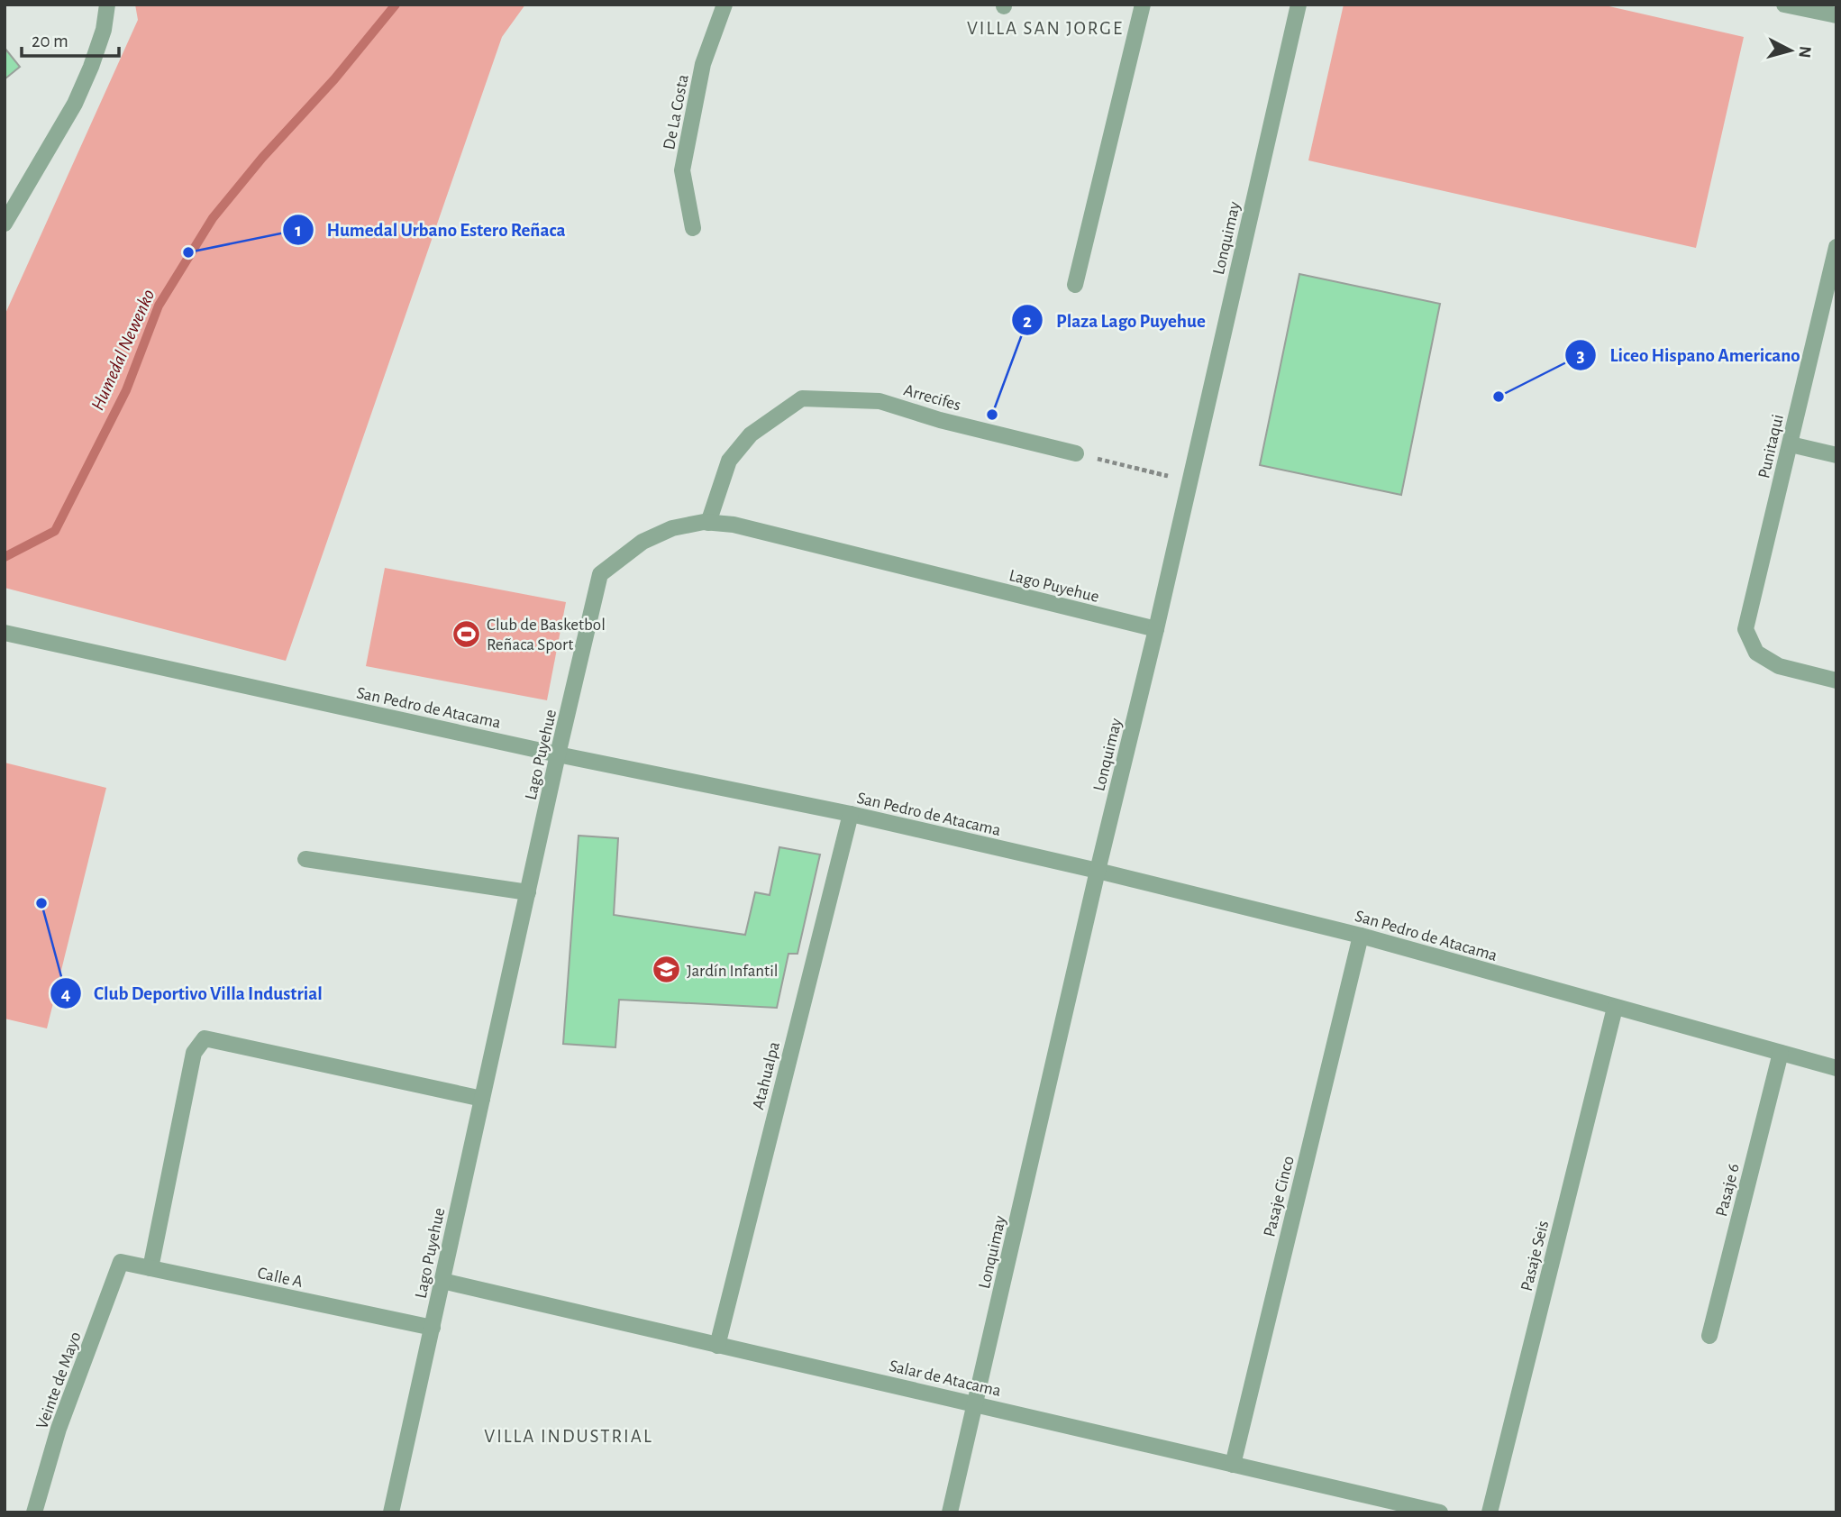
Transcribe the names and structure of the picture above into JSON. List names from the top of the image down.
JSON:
{
  "streets": {
    "street": [
      "De La Costa",
      "Lonquimay",
      "Arrecifes",
      "Punitaqui",
      "Lago Puyehue",
      "San Pedro de Atacama",
      "Atahualpa",
      "Pasaje 6",
      "Pasaje Cinco",
      "Pasaje Seis",
      "Calle A",
      "Salar de Atacama",
      "Veinte de Mayo"
    ]
  },
  "crossings": [
    ["Lonquimay", "Lago Puyehue"],
    ["Lonquimay", "San Pedro de Atacama"],
    ["Lonquimay", "Salar de Atacama"],
    ["Arrecifes", "Lago Puyehue"],
    ["Lago Puyehue", "San Pedro de Atacama"],
    ["Lago Puyehue", "Calle A"],
    ["Lago Puyehue", "Salar de Atacama"],
    ["San Pedro de Atacama", "Atahualpa"],
    ["San Pedro de Atacama", "Pasaje 6"],
    ["San Pedro de Atacama", "Pasaje Cinco"],
    ["San Pedro de Atacama", "Pasaje Seis"],
    ["Atahualpa", "Salar de Atacama"],
    ["Pasaje Cinco", "Salar de Atacama"],
    ["Calle A", "Veinte de Mayo"]
  ],
  "districts": ["VILLA SAN JORGE", "VILLA INDUSTRIAL"],
  "water": ["Humedal Newenko"],
  "places": {
    "other": [
      "Humedal Urbano Estero Reñaca",
      "Liceo Hispano Americano",
      "Plaza Lago Puyehue",
      "Club Deportivo Villa Industrial"
    ],
    "sports": ["Club de Basketbol Reñaca Sport"],
    "school or university": ["Jardín Infantil"]
  },
  "scale_bar": "20 m",
  "north": "right"
}
